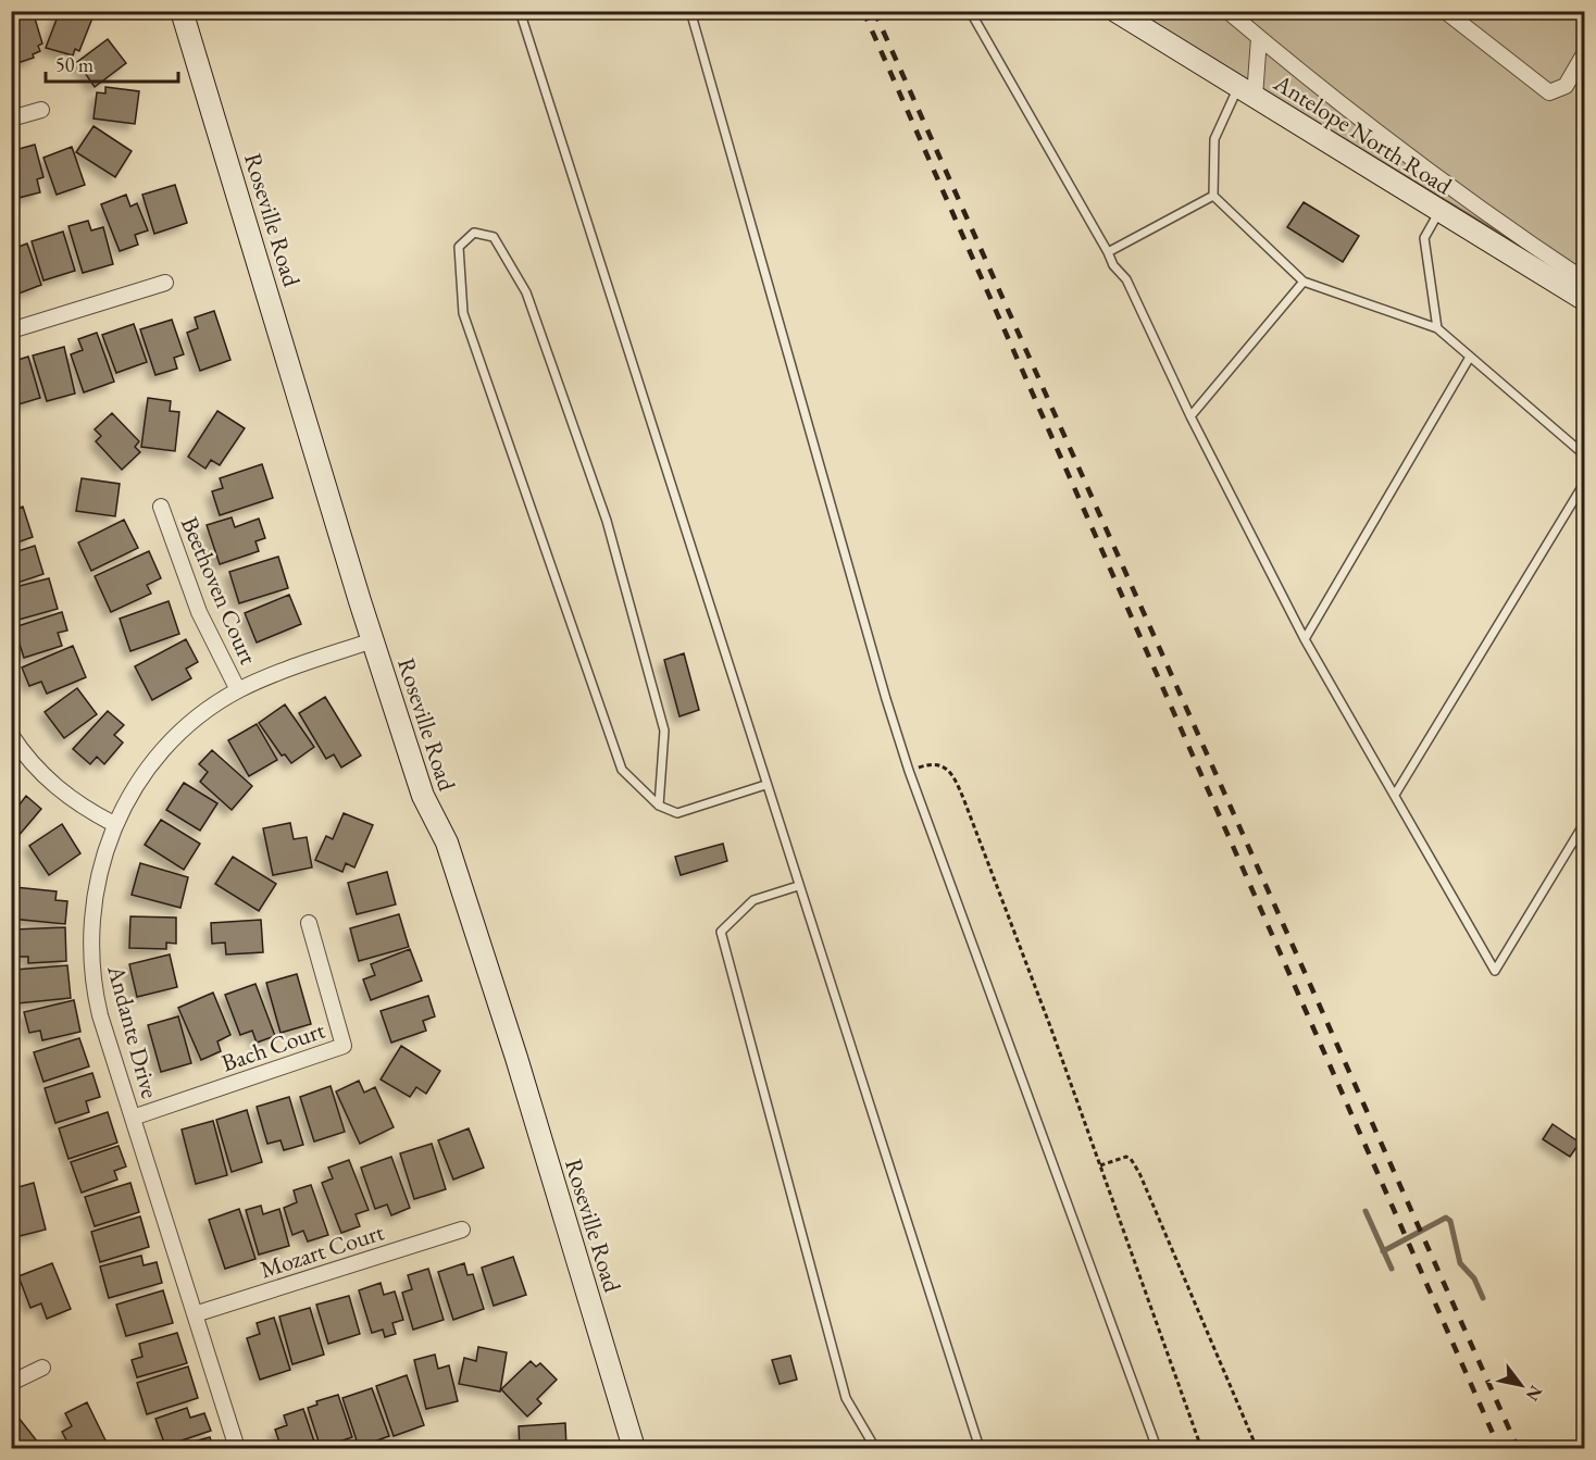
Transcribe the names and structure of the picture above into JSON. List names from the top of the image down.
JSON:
{
  "streets": {
    "main road": ["Antelope North Road", "Roseville Road"],
    "street": [
      "Beethoven Court",
      "Andante Drive",
      "Bach Court",
      "Mozart Court"
    ]
  },
  "crossings": [
    ["Roseville Road", "Andante Drive"],
    ["Beethoven Court", "Andante Drive"],
    ["Andante Drive", "Bach Court"],
    ["Andante Drive", "Mozart Court"]
  ],
  "scale_bar": "50 m",
  "north": "bottom right"
}
